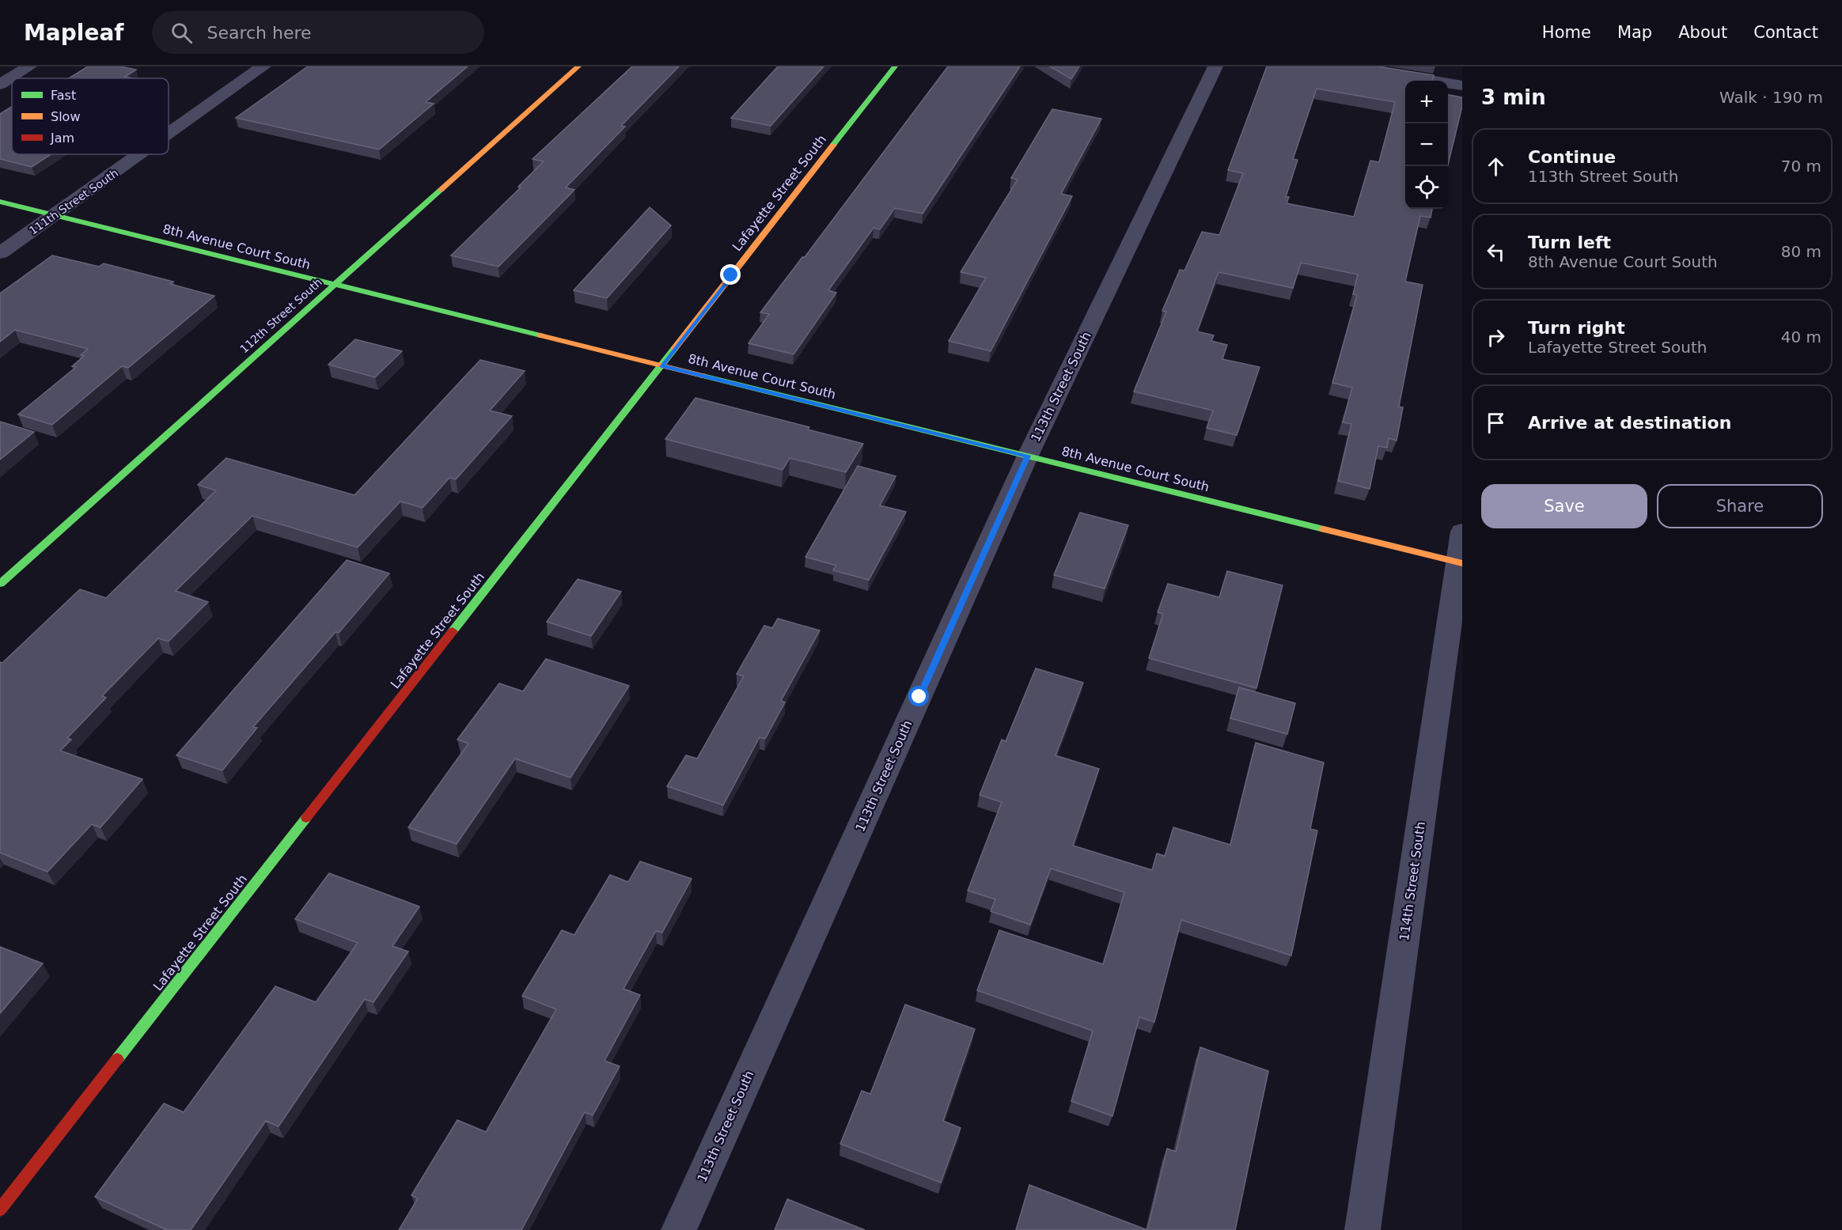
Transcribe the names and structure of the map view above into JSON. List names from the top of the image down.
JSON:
{
  "streets": {
    "street": [
      "Lafayette Street South",
      "111th Street South",
      "8th Avenue Court South",
      "112th Street South",
      "113th Street South",
      "114th Street South"
    ]
  },
  "crossings": [
    ["Lafayette Street South", "8th Avenue Court South"],
    ["111th Street South", "8th Avenue Court South"],
    ["8th Avenue Court South", "112th Street South"],
    ["8th Avenue Court South", "113th Street South"],
    ["8th Avenue Court South", "114th Street South"]
  ],
  "legend": ["Fast", "Slow", "Jam"],
  "page": {
    "header": "Mapleaf",
    "search": "Search here",
    "nav": [
      "Home",
      "Map",
      "About",
      "Contact"
    ],
    "heading": ["3 min", "Walk · 190 m"],
    "map_buttons": ["+", "−"],
    "list": [
      ["Continue", "113th Street South", "70 m"],
      ["Turn left", "8th Avenue Court South", "80 m"],
      ["Turn right", "Lafayette Street South", "40 m"],
      "Arrive at destination"
    ],
    "buttons": ["Save", "Share"]
  }
}
